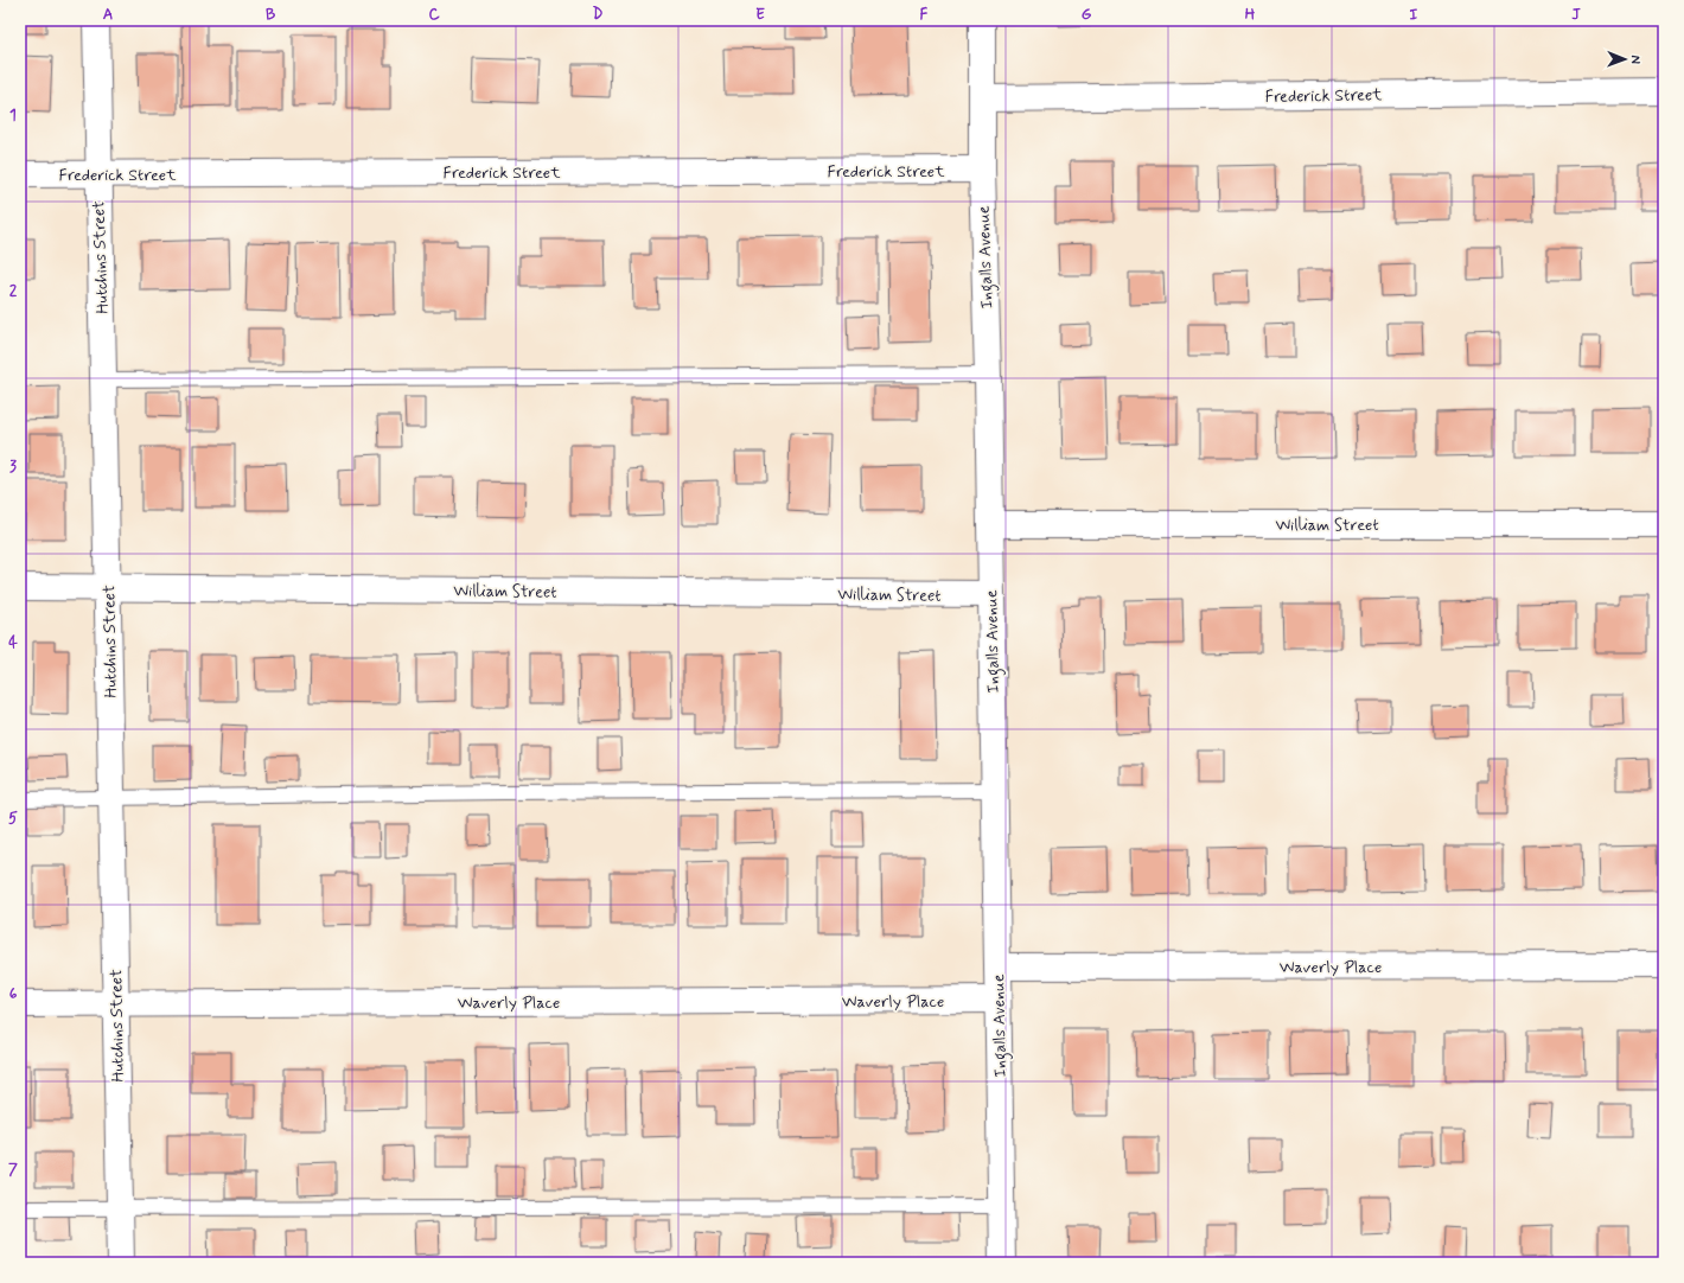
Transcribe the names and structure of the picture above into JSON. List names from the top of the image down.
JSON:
{
  "streets": {
    "street": [
      "Frederick Street",
      "Hutchins Street",
      "Ingalls Avenue",
      "William Street",
      "Waverly Place"
    ]
  },
  "crossings": [
    ["Frederick Street", "Hutchins Street"],
    ["Frederick Street", "Ingalls Avenue"],
    ["Hutchins Street", "William Street"],
    ["Hutchins Street", "Waverly Place"],
    ["Ingalls Avenue", "William Street"],
    ["Ingalls Avenue", "Waverly Place"]
  ],
  "north": "right",
  "grid": {
    "columns": [
      "A",
      "B",
      "C",
      "D",
      "E",
      "F",
      "G",
      "H",
      "I",
      "J"
    ],
    "rows": [
      "1",
      "2",
      "3",
      "4",
      "5",
      "6",
      "7"
    ]
  }
}
